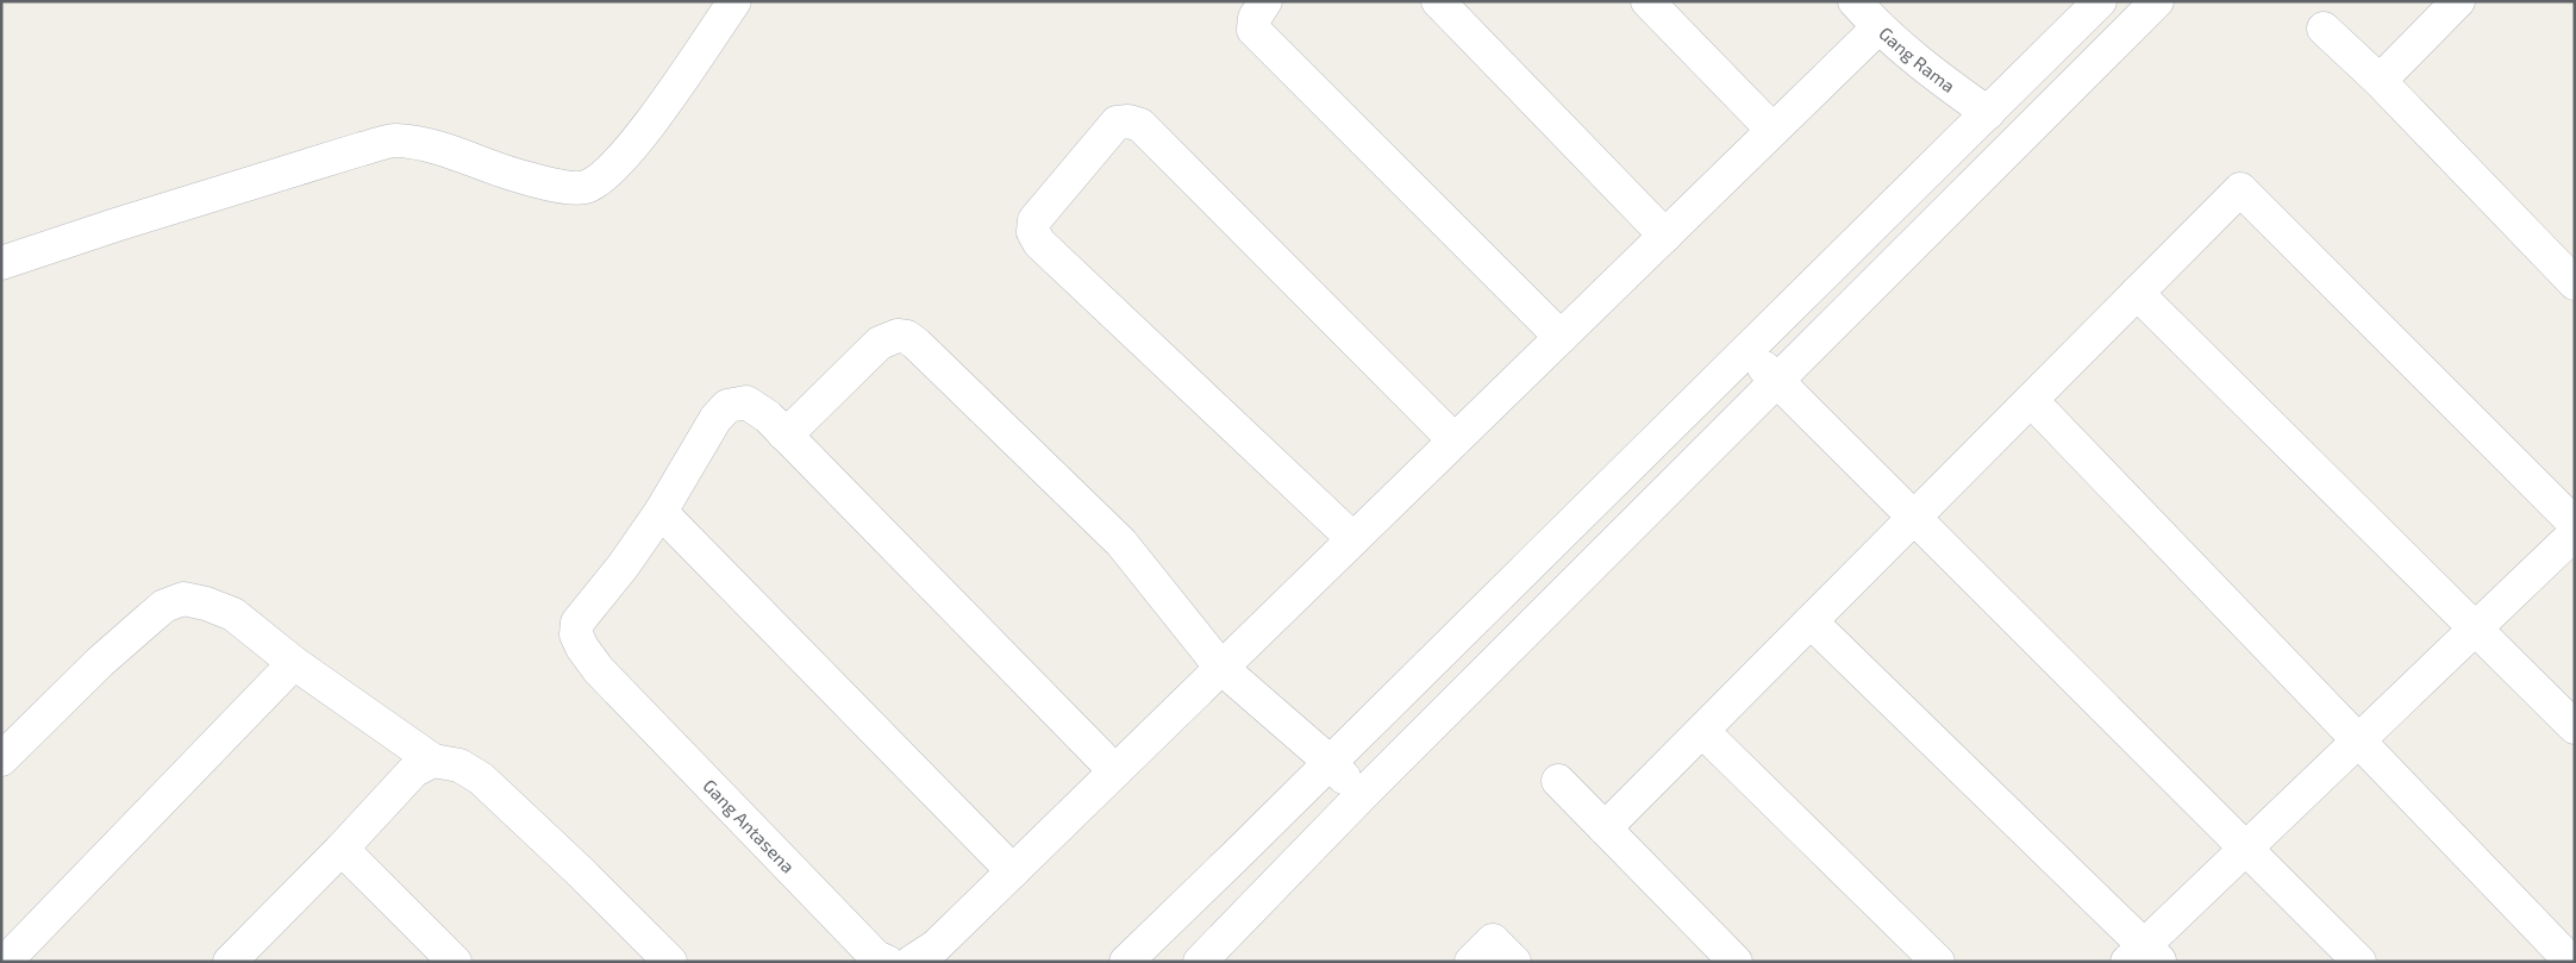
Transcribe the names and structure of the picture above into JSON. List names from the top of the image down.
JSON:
{
  "streets": {
    "street": ["Gang Rama", "Gang Antasena"]
  }
}
